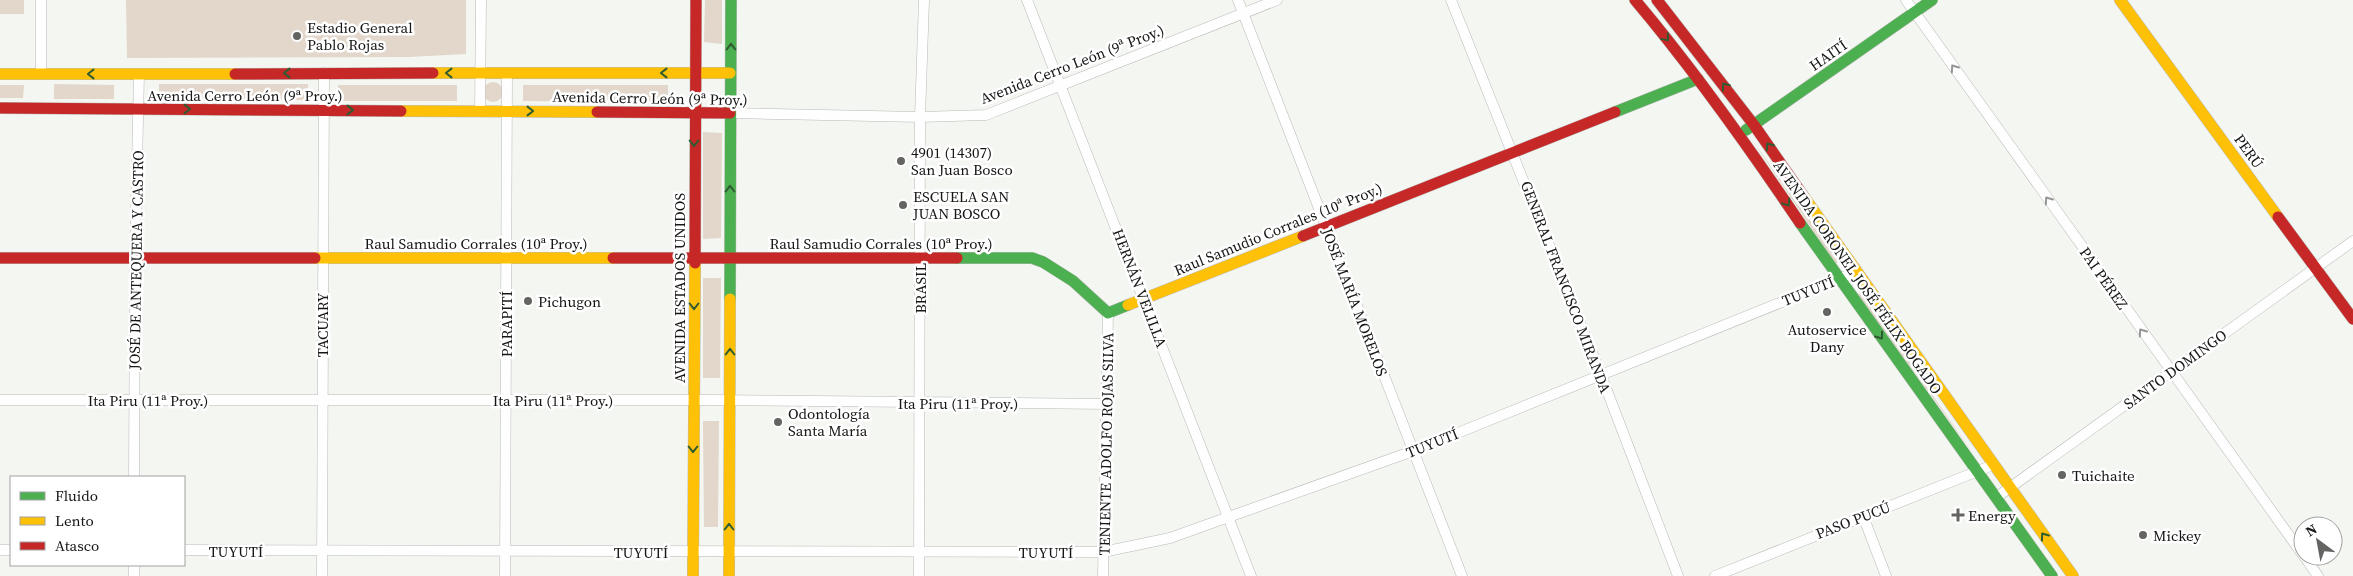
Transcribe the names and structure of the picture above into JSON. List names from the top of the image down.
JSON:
{
  "streets": {
    "street": [
      "HAITÍ",
      "Avenida Cerro León (9ª Proy.)",
      "PERÚ",
      "Raul Samudio Corrales (10ª Proy.)",
      "JOSÉ DE ANTEQUERA Y CASTRO",
      "AVENIDA CORONEL JOSÉ FÉLIX BOGADO",
      "PAI PÉREZ",
      "GENERAL FRANCISCO MIRANDA",
      "AVENIDA ESTADOS UNIDOS",
      "BRASIL",
      "HERNÁN VELILLA",
      "TUYUTÍ",
      "JOSÉ MARÍA MORELOS",
      "PARAPITÍ",
      "TACUARY",
      "SANTO DOMINGO",
      "Ita Piru (11ª Proy.)",
      "TENIENTE ADOLFO ROJAS SILVA",
      "PASO PUCÚ"
    ]
  },
  "crossings": [
    ["HAITÍ", "AVENIDA CORONEL JOSÉ FÉLIX BOGADO"],
    ["HAITÍ", "PAI PÉREZ"],
    ["Avenida Cerro León (9ª Proy.)", "JOSÉ DE ANTEQUERA Y CASTRO"],
    ["Avenida Cerro León (9ª Proy.)", "AVENIDA ESTADOS UNIDOS"],
    ["Avenida Cerro León (9ª Proy.)", "BRASIL"],
    ["Avenida Cerro León (9ª Proy.)", "HERNÁN VELILLA"],
    ["Avenida Cerro León (9ª Proy.)", "JOSÉ MARÍA MORELOS"],
    ["Avenida Cerro León (9ª Proy.)", "PARAPITÍ"],
    ["Avenida Cerro León (9ª Proy.)", "TACUARY"],
    ["PERÚ", "SANTO DOMINGO"],
    ["Raul Samudio Corrales (10ª Proy.)", "JOSÉ DE ANTEQUERA Y CASTRO"],
    ["Raul Samudio Corrales (10ª Proy.)", "AVENIDA CORONEL JOSÉ FÉLIX BOGADO"],
    ["Raul Samudio Corrales (10ª Proy.)", "GENERAL FRANCISCO MIRANDA"],
    ["Raul Samudio Corrales (10ª Proy.)", "AVENIDA ESTADOS UNIDOS"],
    ["Raul Samudio Corrales (10ª Proy.)", "BRASIL"],
    ["Raul Samudio Corrales (10ª Proy.)", "HERNÁN VELILLA"],
    ["Raul Samudio Corrales (10ª Proy.)", "JOSÉ MARÍA MORELOS"],
    ["Raul Samudio Corrales (10ª Proy.)", "PARAPITÍ"],
    ["Raul Samudio Corrales (10ª Proy.)", "TACUARY"],
    ["Raul Samudio Corrales (10ª Proy.)", "TENIENTE ADOLFO ROJAS SILVA"],
    ["JOSÉ DE ANTEQUERA Y CASTRO", "Ita Piru (11ª Proy.)"],
    ["AVENIDA CORONEL JOSÉ FÉLIX BOGADO", "TUYUTÍ"],
    ["AVENIDA CORONEL JOSÉ FÉLIX BOGADO", "SANTO DOMINGO"],
    ["AVENIDA CORONEL JOSÉ FÉLIX BOGADO", "PASO PUCÚ"],
    ["PAI PÉREZ", "SANTO DOMINGO"],
    ["GENERAL FRANCISCO MIRANDA", "TUYUTÍ"],
    ["AVENIDA ESTADOS UNIDOS", "TUYUTÍ"],
    ["AVENIDA ESTADOS UNIDOS", "Ita Piru (11ª Proy.)"],
    ["BRASIL", "TUYUTÍ"],
    ["BRASIL", "Ita Piru (11ª Proy.)"],
    ["HERNÁN VELILLA", "TUYUTÍ"],
    ["TUYUTÍ", "JOSÉ MARÍA MORELOS"],
    ["TUYUTÍ", "PARAPITÍ"],
    ["TUYUTÍ", "TACUARY"],
    ["TUYUTÍ", "TENIENTE ADOLFO ROJAS SILVA"],
    ["PARAPITÍ", "Ita Piru (11ª Proy.)"],
    ["TACUARY", "Ita Piru (11ª Proy.)"],
    ["Ita Piru (11ª Proy.)", "TENIENTE ADOLFO ROJAS SILVA"]
  ],
  "one_way": ["PAI PÉREZ"],
  "places": {
    "other": [
      "Estadio General Pablo Rojas",
      "4901 (14307) San Juan Bosco",
      "ESCUELA SAN JUAN BOSCO",
      "Pichugon",
      "Autoservice Dany",
      "Odontología Santa María",
      "Tuichaite",
      "Mickey"
    ],
    "health": ["Energy"]
  },
  "legend": ["Fluido", "Lento", "Atasco"],
  "north": "top left"
}
